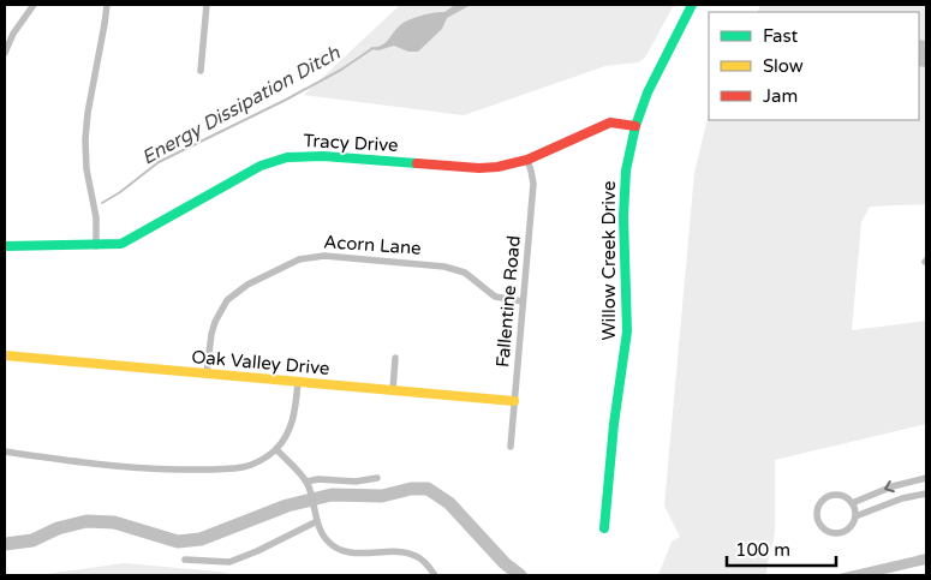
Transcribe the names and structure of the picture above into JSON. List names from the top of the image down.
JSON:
{
  "streets": {
    "street": [
      "Tracy Drive",
      "Acorn Lane",
      "Willow Creek Drive",
      "Fallentine Road",
      "Oak Valley Drive"
    ]
  },
  "crossings": [
    ["Tracy Drive", "Willow Creek Drive"],
    ["Tracy Drive", "Fallentine Road"],
    ["Acorn Lane", "Fallentine Road"],
    ["Acorn Lane", "Oak Valley Drive"],
    ["Fallentine Road", "Oak Valley Drive"]
  ],
  "water": ["Energy Dissipation Ditch"],
  "legend": ["Fast", "Slow", "Jam"],
  "scale_bar": "100 m"
}
